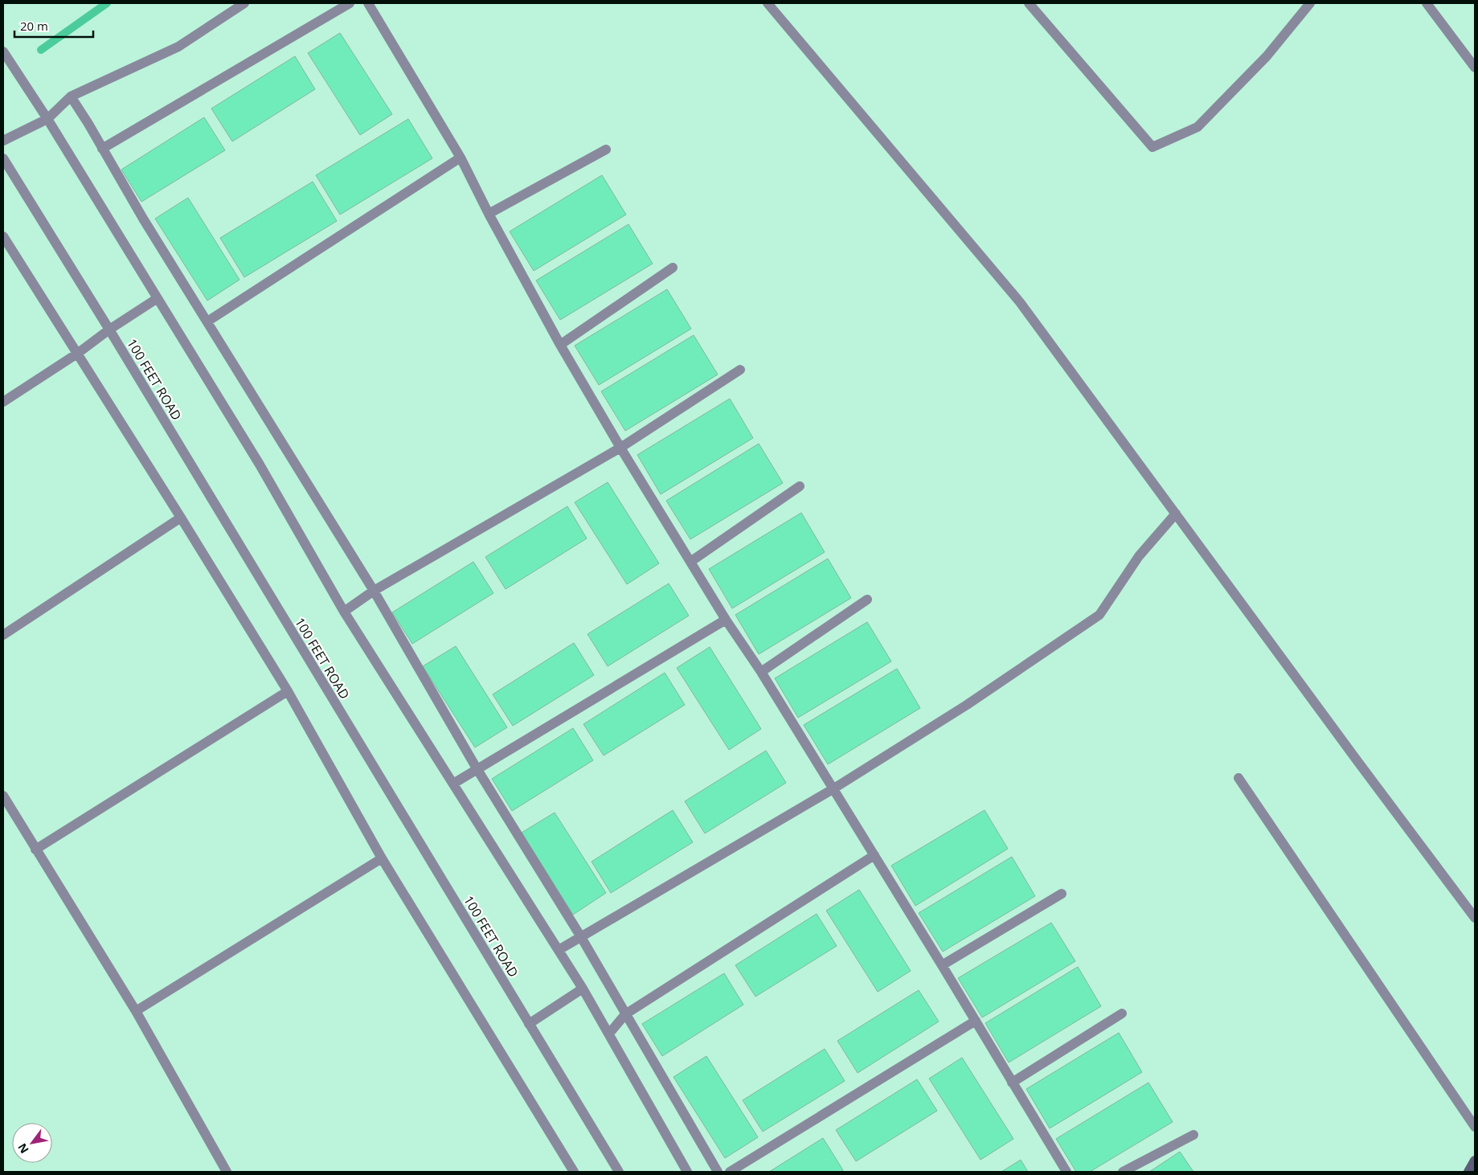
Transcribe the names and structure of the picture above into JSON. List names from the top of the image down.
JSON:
{
  "streets": {
    "street": ["100 FEET ROAD"]
  },
  "scale_bar": "20 m",
  "north": "bottom left"
}
